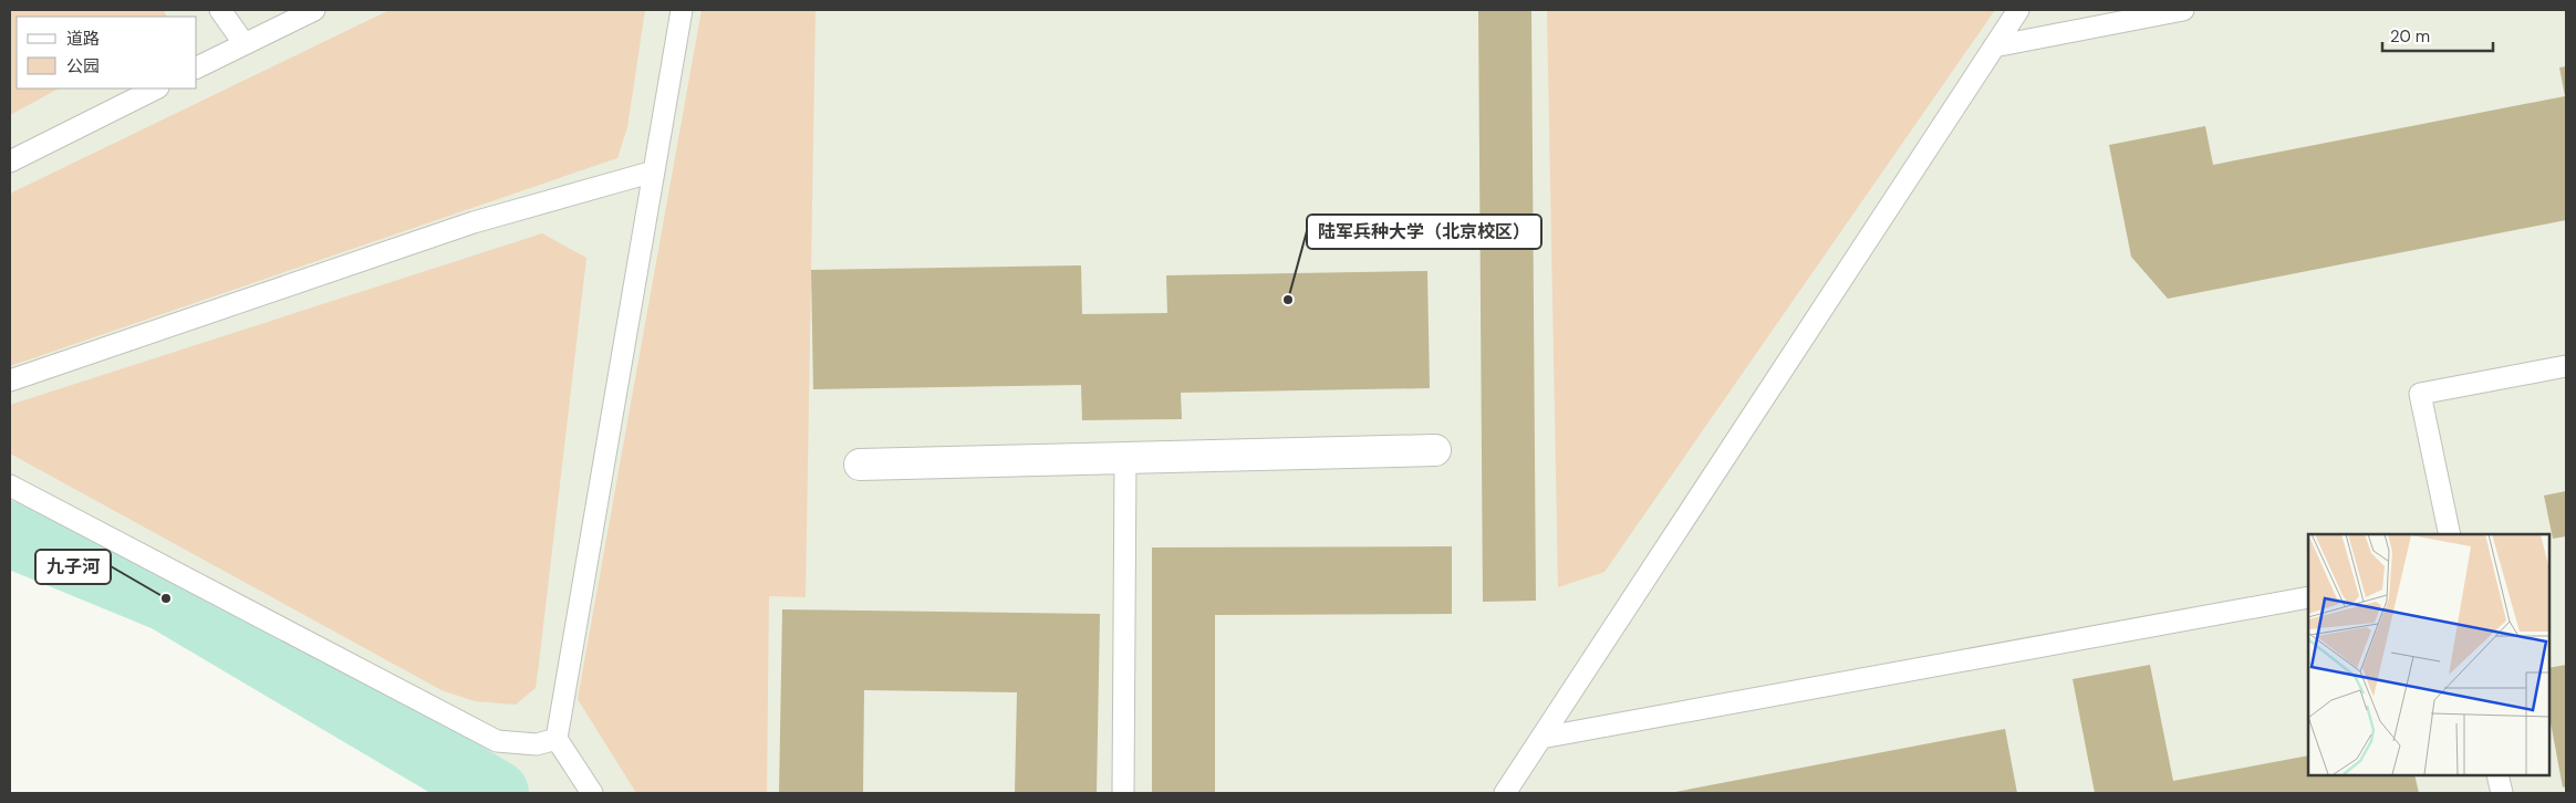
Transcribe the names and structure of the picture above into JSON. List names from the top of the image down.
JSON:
{
  "places": ["陆军兵种大学（北京校区）", "九子河"],
  "legend": ["道路", "公园"],
  "scale_bar": "20 m"
}
